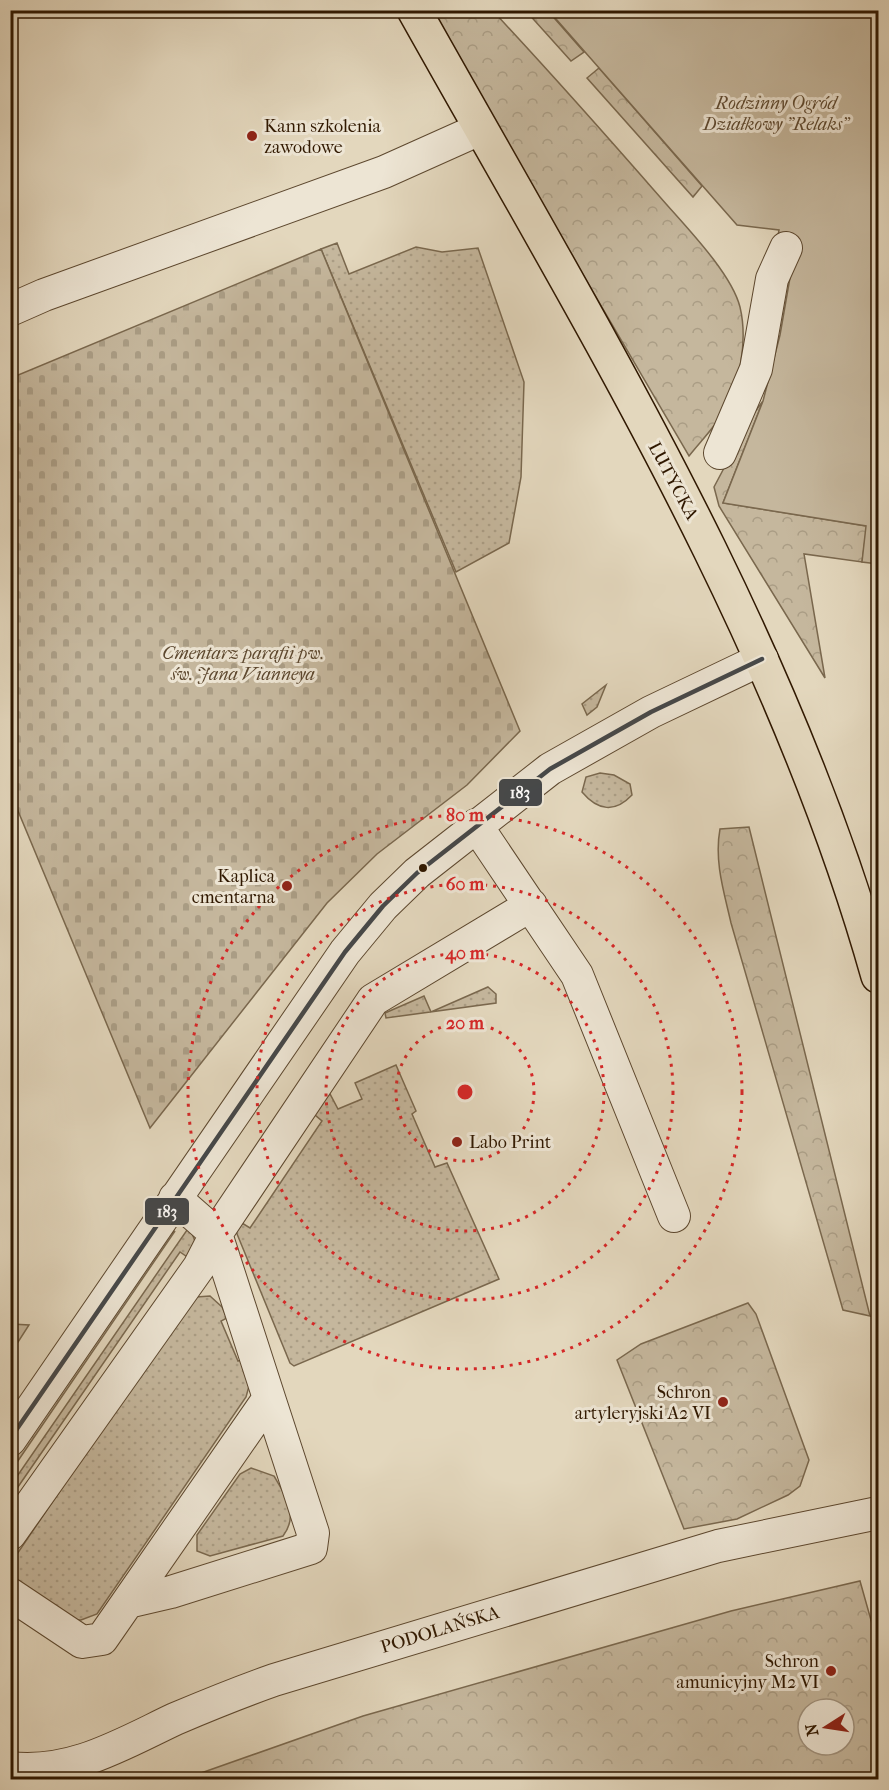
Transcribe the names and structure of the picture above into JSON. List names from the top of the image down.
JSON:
{
  "streets": {
    "main road": ["LUTYCKA"],
    "street": ["PODOLAŃSKA"]
  },
  "parks": ["Rodzinny Ogród Działkowy \"Relaks\"", "Cmentarz parafii pw. św. Jana Vianneya"],
  "places": [
    "Kann szkolenia zawodowe",
    "Kaplica cmentarna",
    "Labo Print",
    "Schron artyleryjski A2 VI",
    "Schron amunicyjny M2 VI"
  ],
  "lines": ["transit line 183"],
  "north": "left",
  "rings": [
    "80 m",
    "60 m",
    "40 m",
    "20 m"
  ]
}
